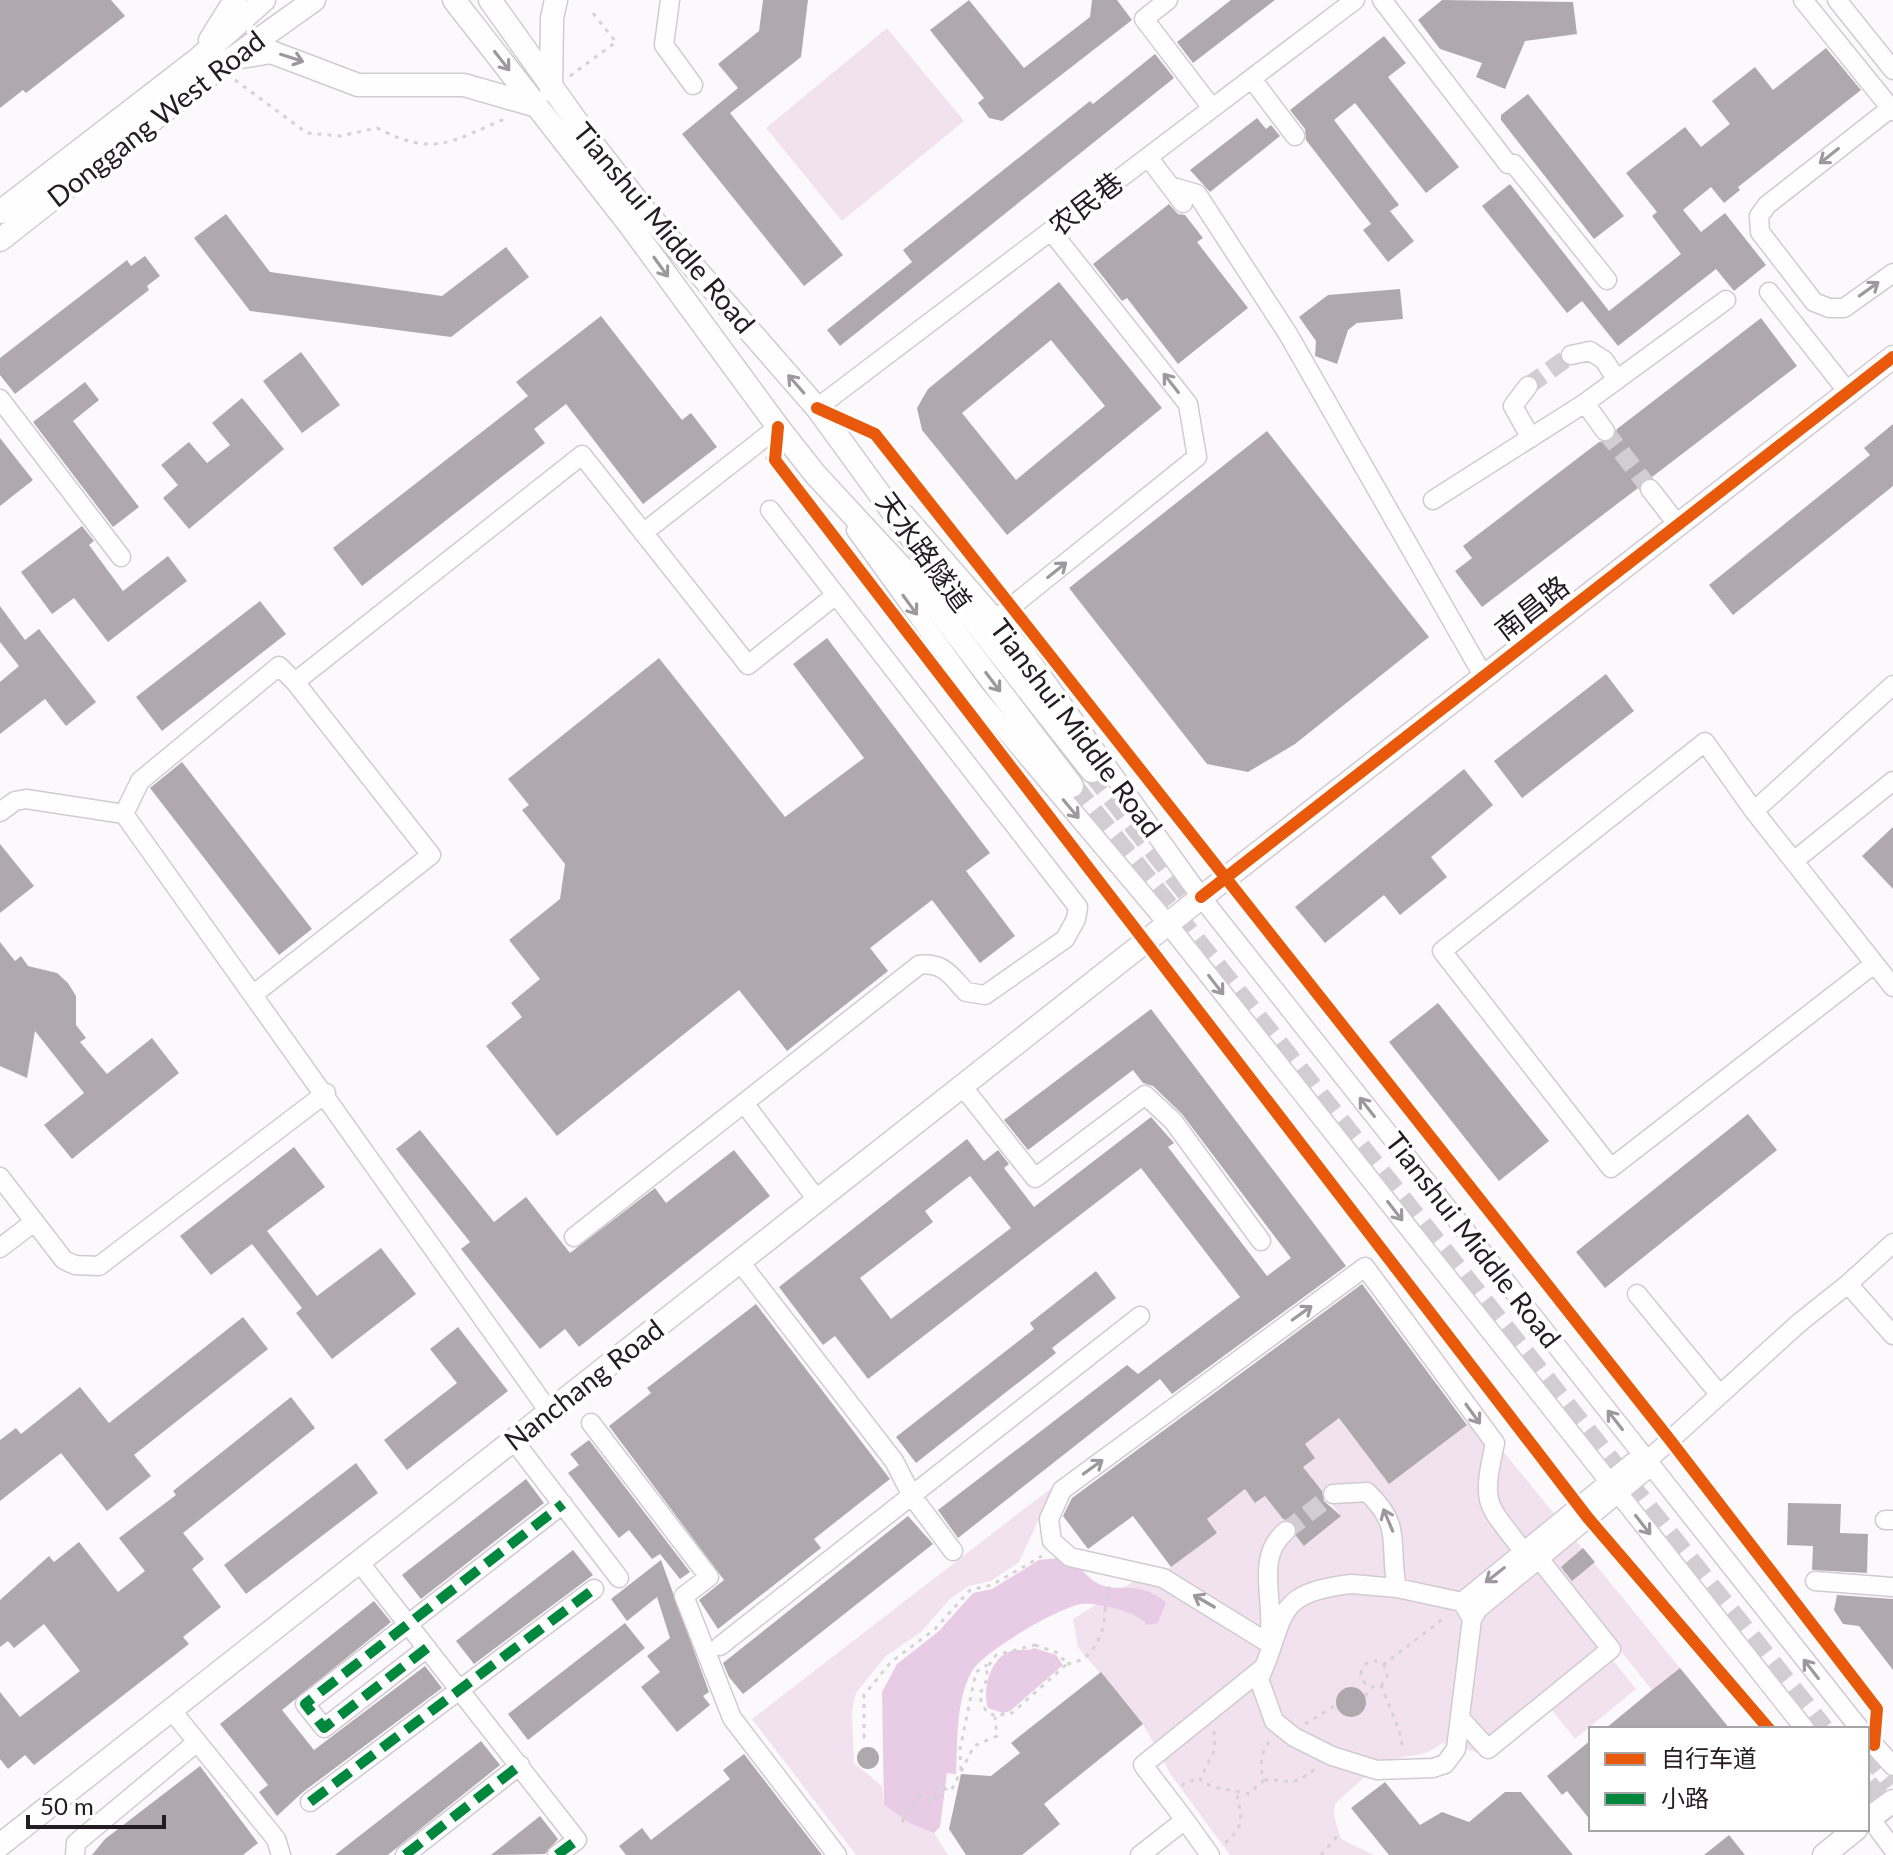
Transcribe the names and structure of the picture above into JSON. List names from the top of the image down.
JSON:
{
  "streets": {
    "main road": [
      "Donggang West Road",
      "Tianshui Middle Road",
      "天水路隧道",
      "南昌路",
      "Nanchang Road"
    ],
    "street": ["农民巷"]
  },
  "crossings": [
    ["农民巷", "Tianshui Middle Road"],
    ["Tianshui Middle Road", "天水路隧道"],
    ["Tianshui Middle Road", "南昌路"],
    ["Tianshui Middle Road", "Nanchang Road"],
    ["南昌路", "Nanchang Road"]
  ],
  "legend": ["自行车道", "小路"],
  "scale_bar": "50 m"
}
